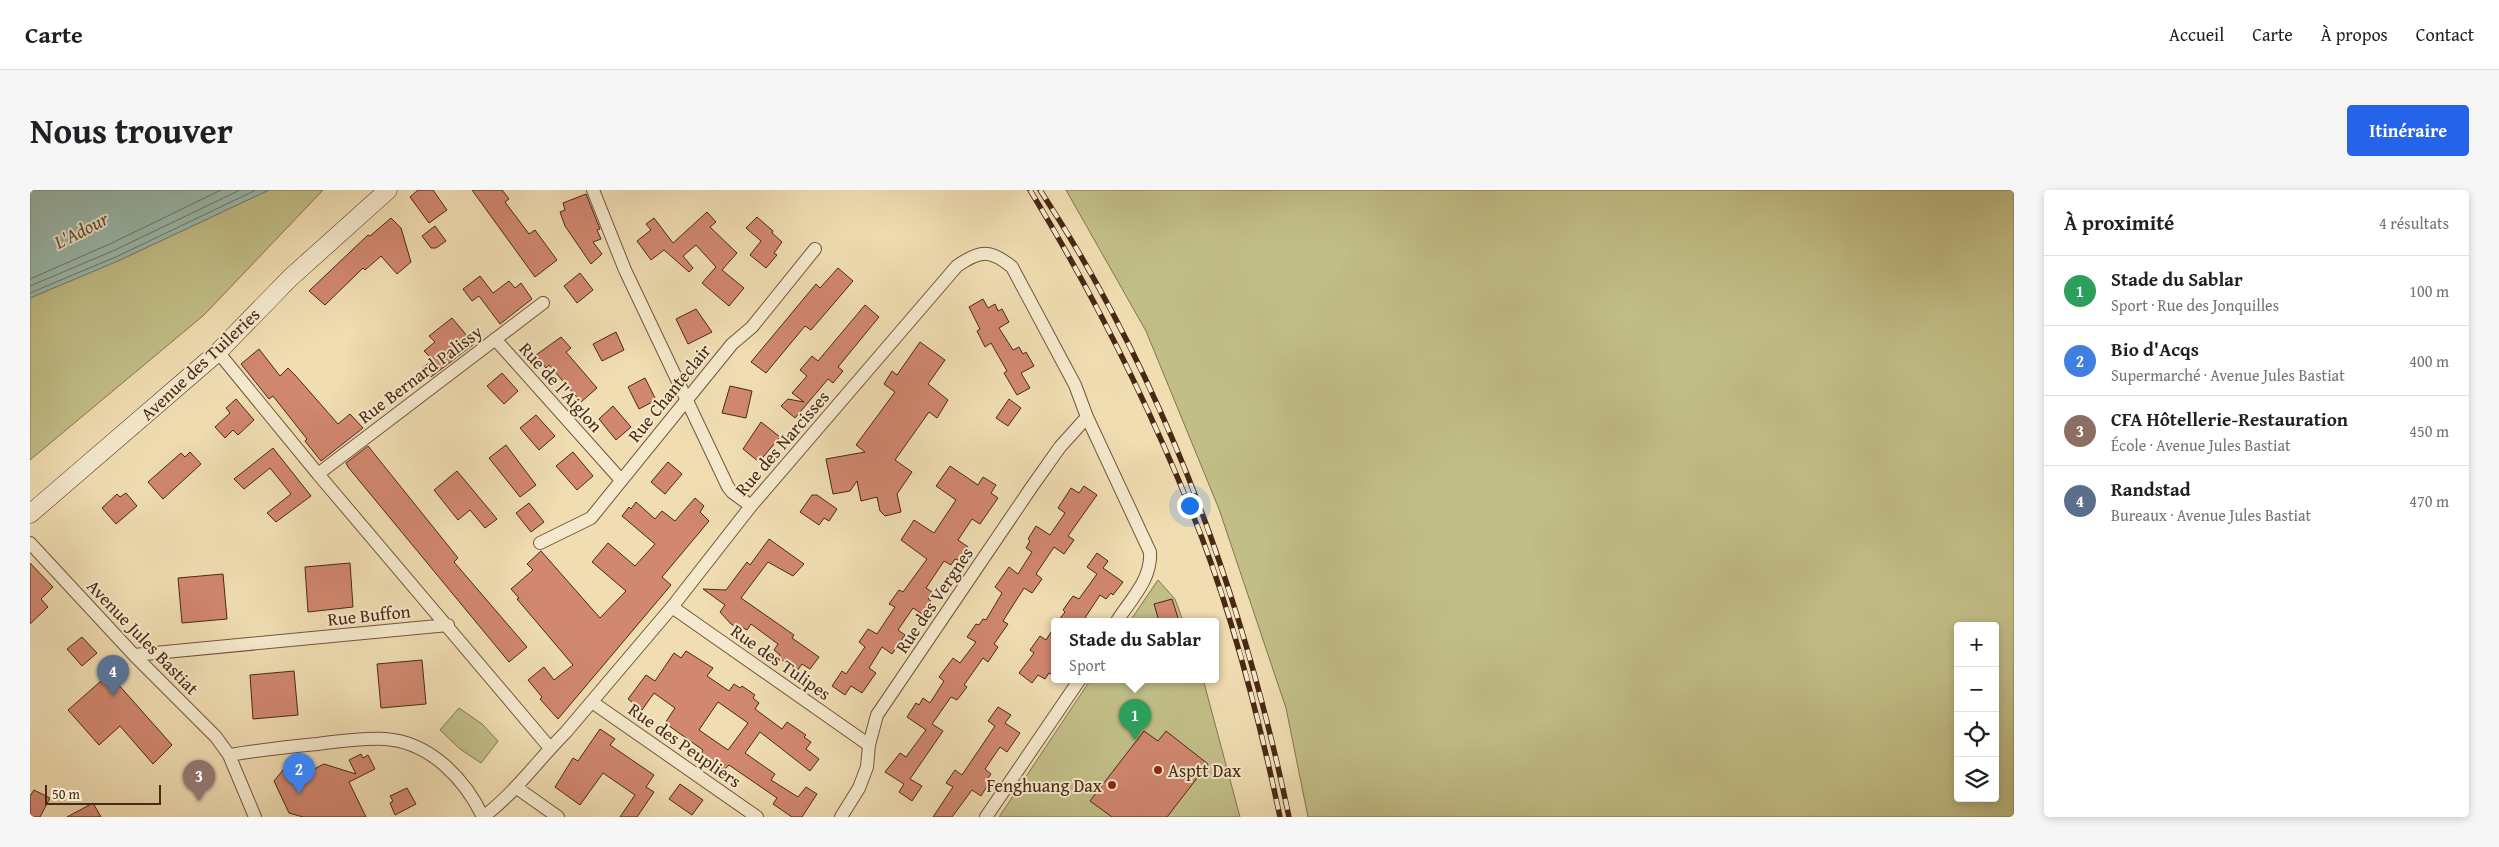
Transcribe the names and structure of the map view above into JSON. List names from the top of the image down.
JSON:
{
  "streets": {
    "main road": ["Avenue des Tuileries"],
    "street": [
      "Rue Bernard Palissy",
      "Rue de l'Aiglon",
      "Rue Chanteclair",
      "Rue des Narcisses",
      "Rue des Vergnes",
      "Rue Buffon",
      "Avenue Jules Bastiat",
      "Rue des Tulipes",
      "Rue des Peupliers"
    ]
  },
  "crossings": [
    ["Rue Bernard Palissy", "Rue de l'Aiglon"],
    ["Rue de l'Aiglon", "Rue Chanteclair"],
    ["Rue des Narcisses", "Rue des Vergnes"],
    ["Rue des Narcisses", "Rue des Tulipes"],
    ["Rue des Narcisses", "Rue des Peupliers"],
    ["Rue des Vergnes", "Rue des Tulipes"],
    ["Rue Buffon", "Avenue Jules Bastiat"]
  ],
  "water": ["L'Adour"],
  "places": ["Asptt Dax", "Fenghuang Dax"],
  "scale_bar": "50 m",
  "page": {
    "header": "Carte",
    "nav": [
      "Accueil",
      "Carte",
      "À propos",
      "Contact"
    ],
    "title": "Nous trouver",
    "buttons": "Itinéraire",
    "heading": ["À proximité", "4 résultats"],
    "list": [
      {
        "mark": "1",
        "name": "Stade du Sablar",
        "note": "Sport · Rue des Jonquilles",
        "value": "100 m"
      },
      {
        "mark": "2",
        "name": "Bio d'Acqs",
        "note": "Supermarché · Avenue Jules Bastiat",
        "value": "400 m"
      },
      {
        "mark": "3",
        "name": "CFA Hôtellerie-Restauration",
        "note": "École · Avenue Jules Bastiat",
        "value": "450 m"
      },
      {
        "mark": "4",
        "name": "Randstad",
        "note": "Bureaux · Avenue Jules Bastiat",
        "value": "470 m"
      }
    ],
    "popup": ["Stade du Sablar", "Sport"],
    "map_buttons": ["+", "−"],
    "pins": [
      "4",
      "1",
      "2",
      "3"
    ],
    "scale": "50 m"
  }
}
